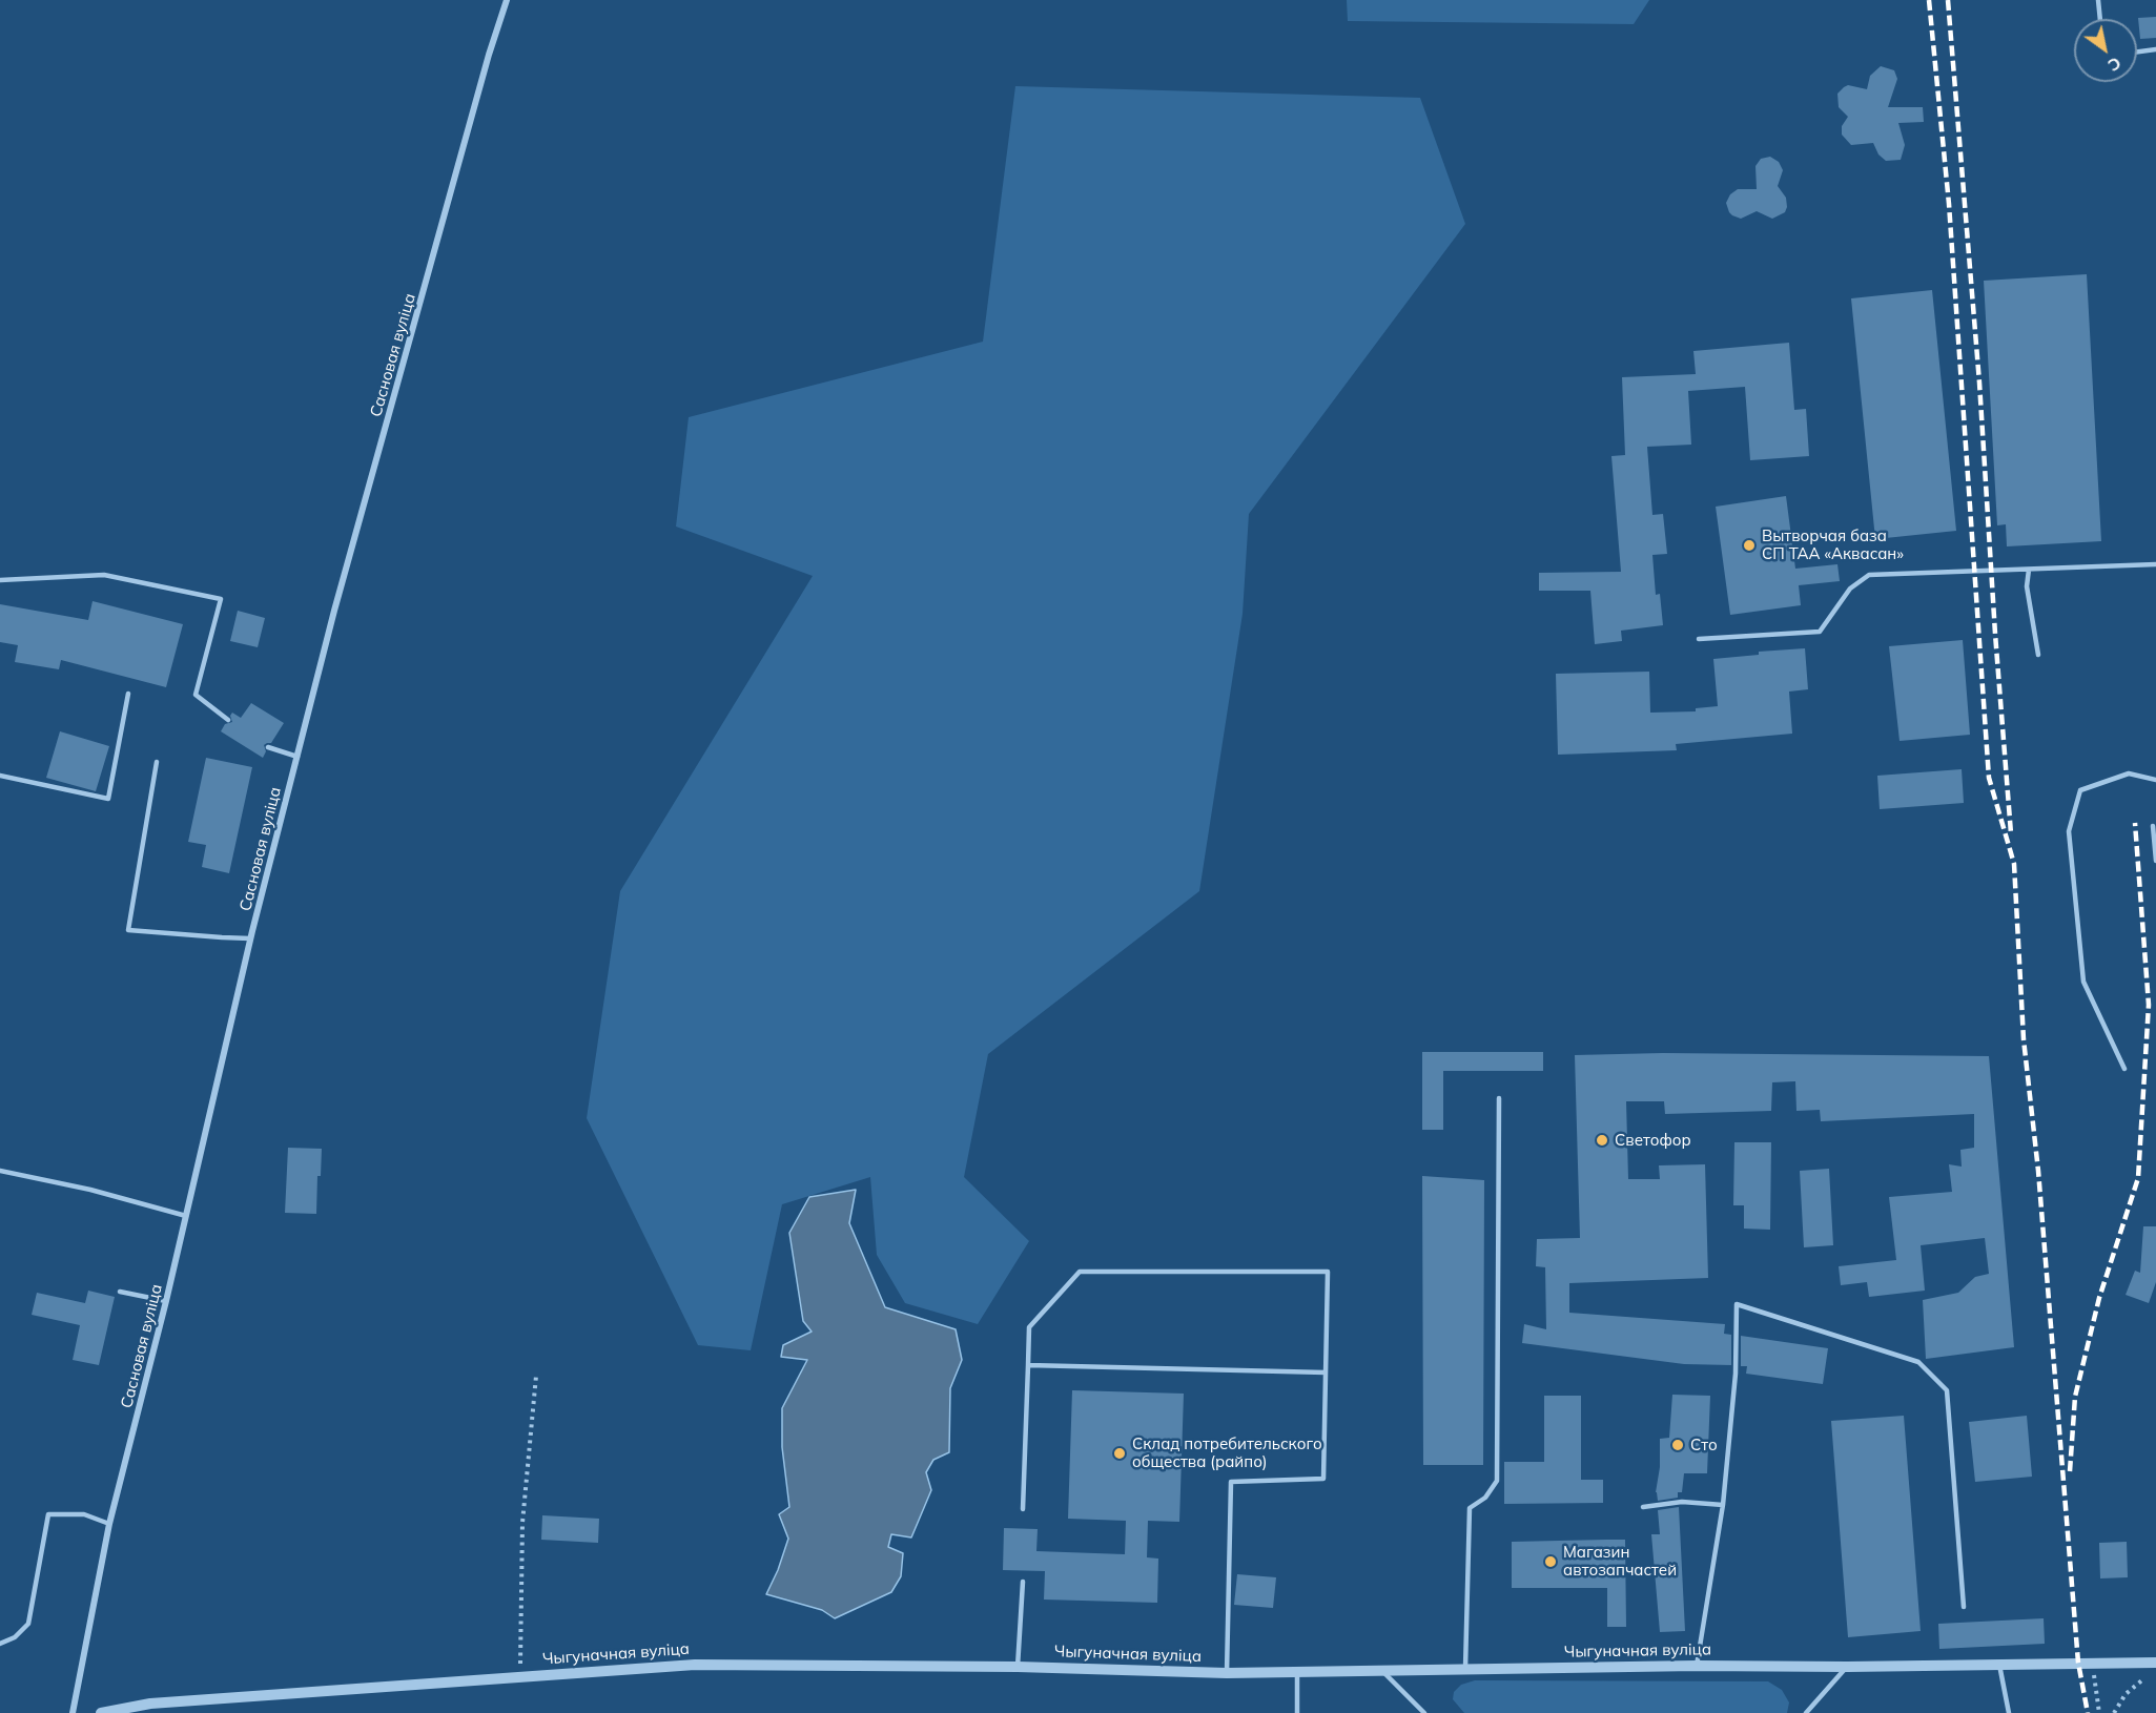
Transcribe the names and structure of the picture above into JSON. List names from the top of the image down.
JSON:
{
  "streets": {
    "street": ["Сасновая вуліца", "Чыгуначная вуліца"]
  },
  "places": [
    "Вытворчая база СП ТАА «Аквасан»",
    "Светофор",
    "Сто",
    "Склад потребительского общества (райпо)",
    "Магазин автозапчастей"
  ],
  "north": "bottom right"
}
